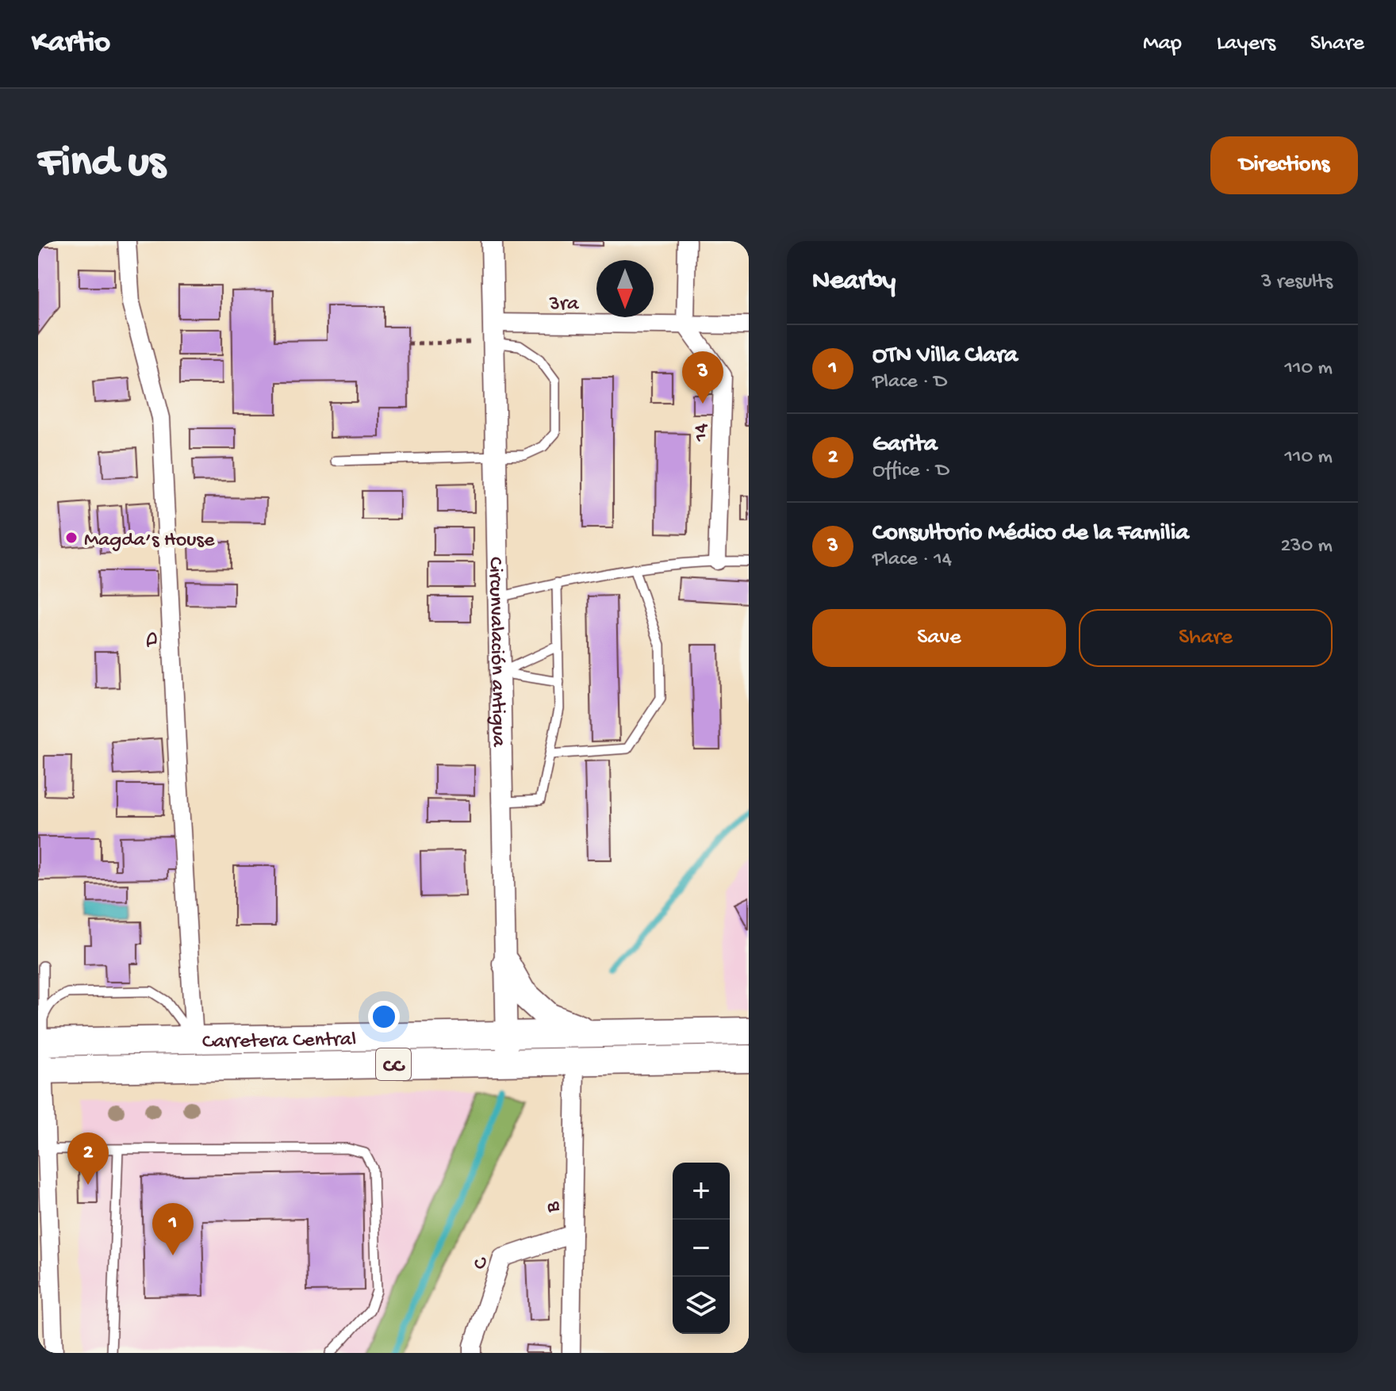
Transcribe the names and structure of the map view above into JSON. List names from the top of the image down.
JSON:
{
  "streets": {
    "main road": ["Carretera Central", "CC"],
    "street": [
      "3ra",
      "14",
      "D",
      "Circunvalación antigua",
      "B",
      "C"
    ]
  },
  "crossings": [
    ["3ra", "14"],
    ["3ra", "Circunvalación antigua"],
    ["D", "Carretera Central"],
    ["Circunvalación antigua", "Carretera Central"],
    ["Carretera Central", "B"],
    ["B", "C"]
  ],
  "places": ["Magda’s House"],
  "north": "bottom",
  "page": {
    "header": "Kartio",
    "nav": ["Map", "Layers", "Share"],
    "buttons": [
      "Directions",
      ["Save", "Share"]
    ],
    "title": "Find us",
    "heading": ["Nearby", "3 results"],
    "list": [
      {
        "mark": "1",
        "name": "OTN Villa Clara",
        "note": "Place · D",
        "value": "110 m"
      },
      {
        "mark": "2",
        "name": "Garita",
        "note": "Office · D",
        "value": "110 m"
      },
      {
        "mark": "3",
        "name": "Consultorio Médico de la Familia",
        "note": "Place · 14",
        "value": "230 m"
      }
    ],
    "pins": ["3", "2", "1"],
    "map_buttons": ["+", "−"]
  }
}
